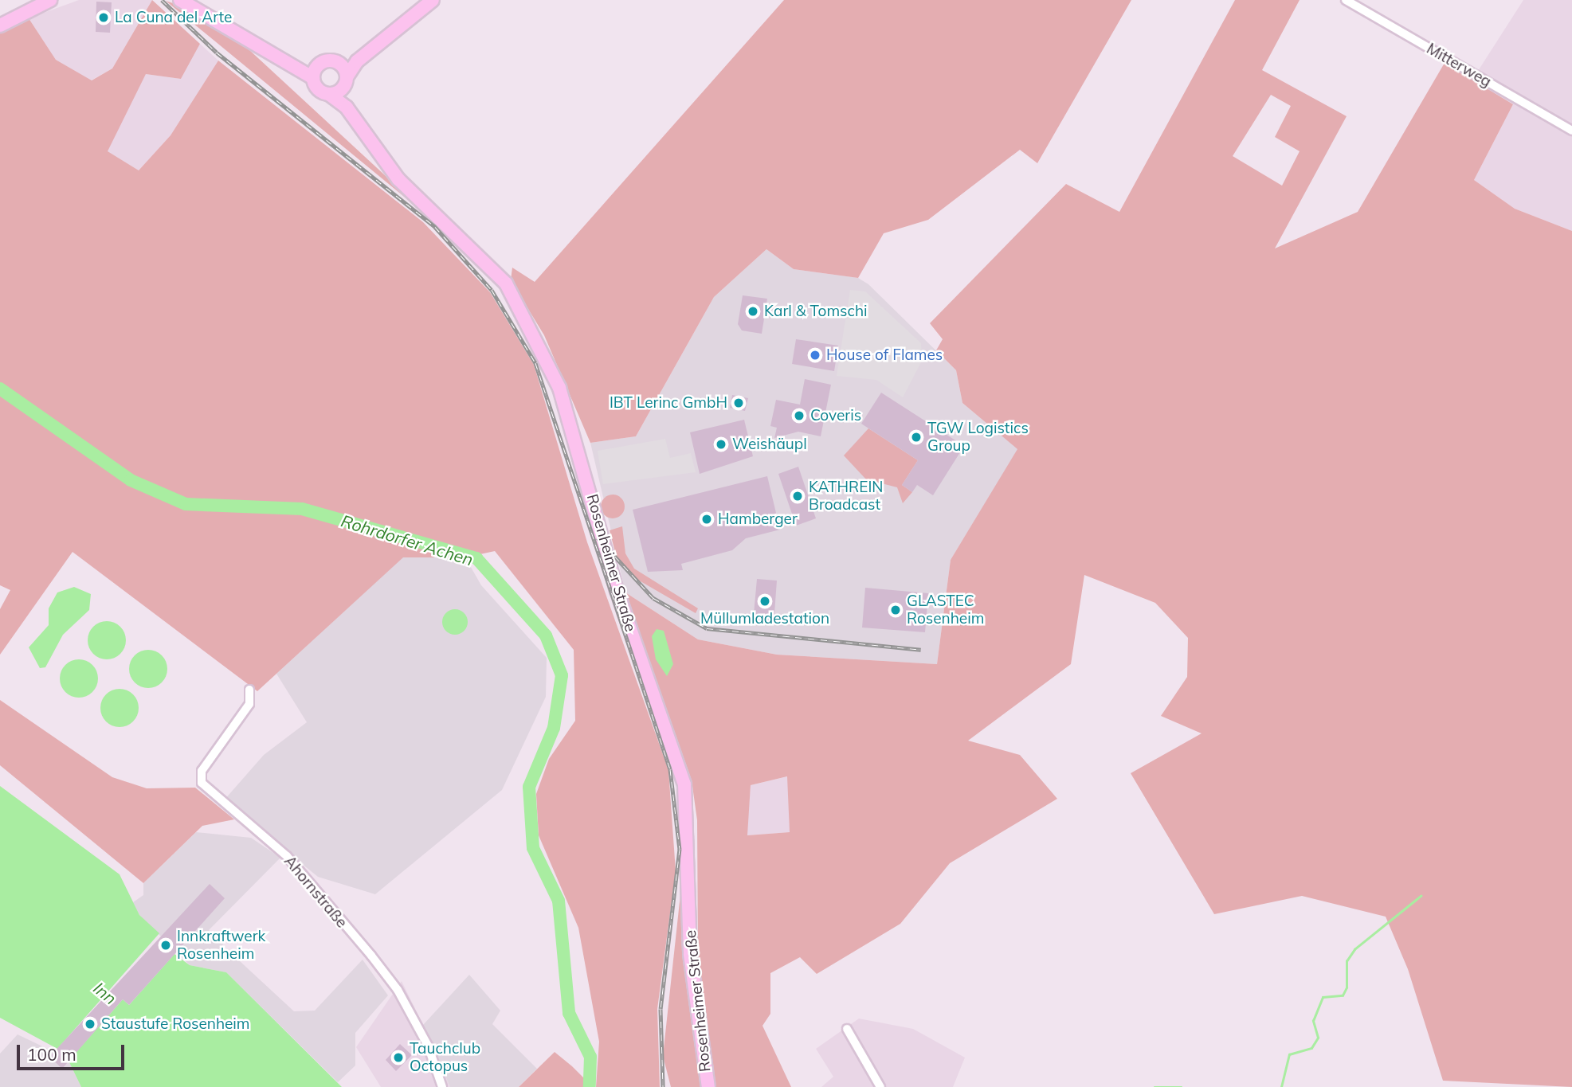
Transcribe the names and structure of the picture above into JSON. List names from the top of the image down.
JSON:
{
  "streets": {
    "main road": ["Rosenheimer Straße"],
    "street": ["Mitterweg", "Ahornstraße"]
  },
  "water": ["Rohrdorfer Achen", "Inn"],
  "places": [
    "La Cuna del Arte",
    "Karl & Tomschi",
    "House of Flames",
    "IBT Lerinc GmbH",
    "Coveris",
    "TGW Logistics Group",
    "Weishäupl",
    "KATHREIN Broadcast",
    "Hamberger",
    "Müllumladestation",
    "GLASTEC Rosenheim",
    "Innkraftwerk Rosenheim",
    "Staustufe Rosenheim",
    "Tauchclub Octopus"
  ],
  "scale_bar": "100 m"
}
